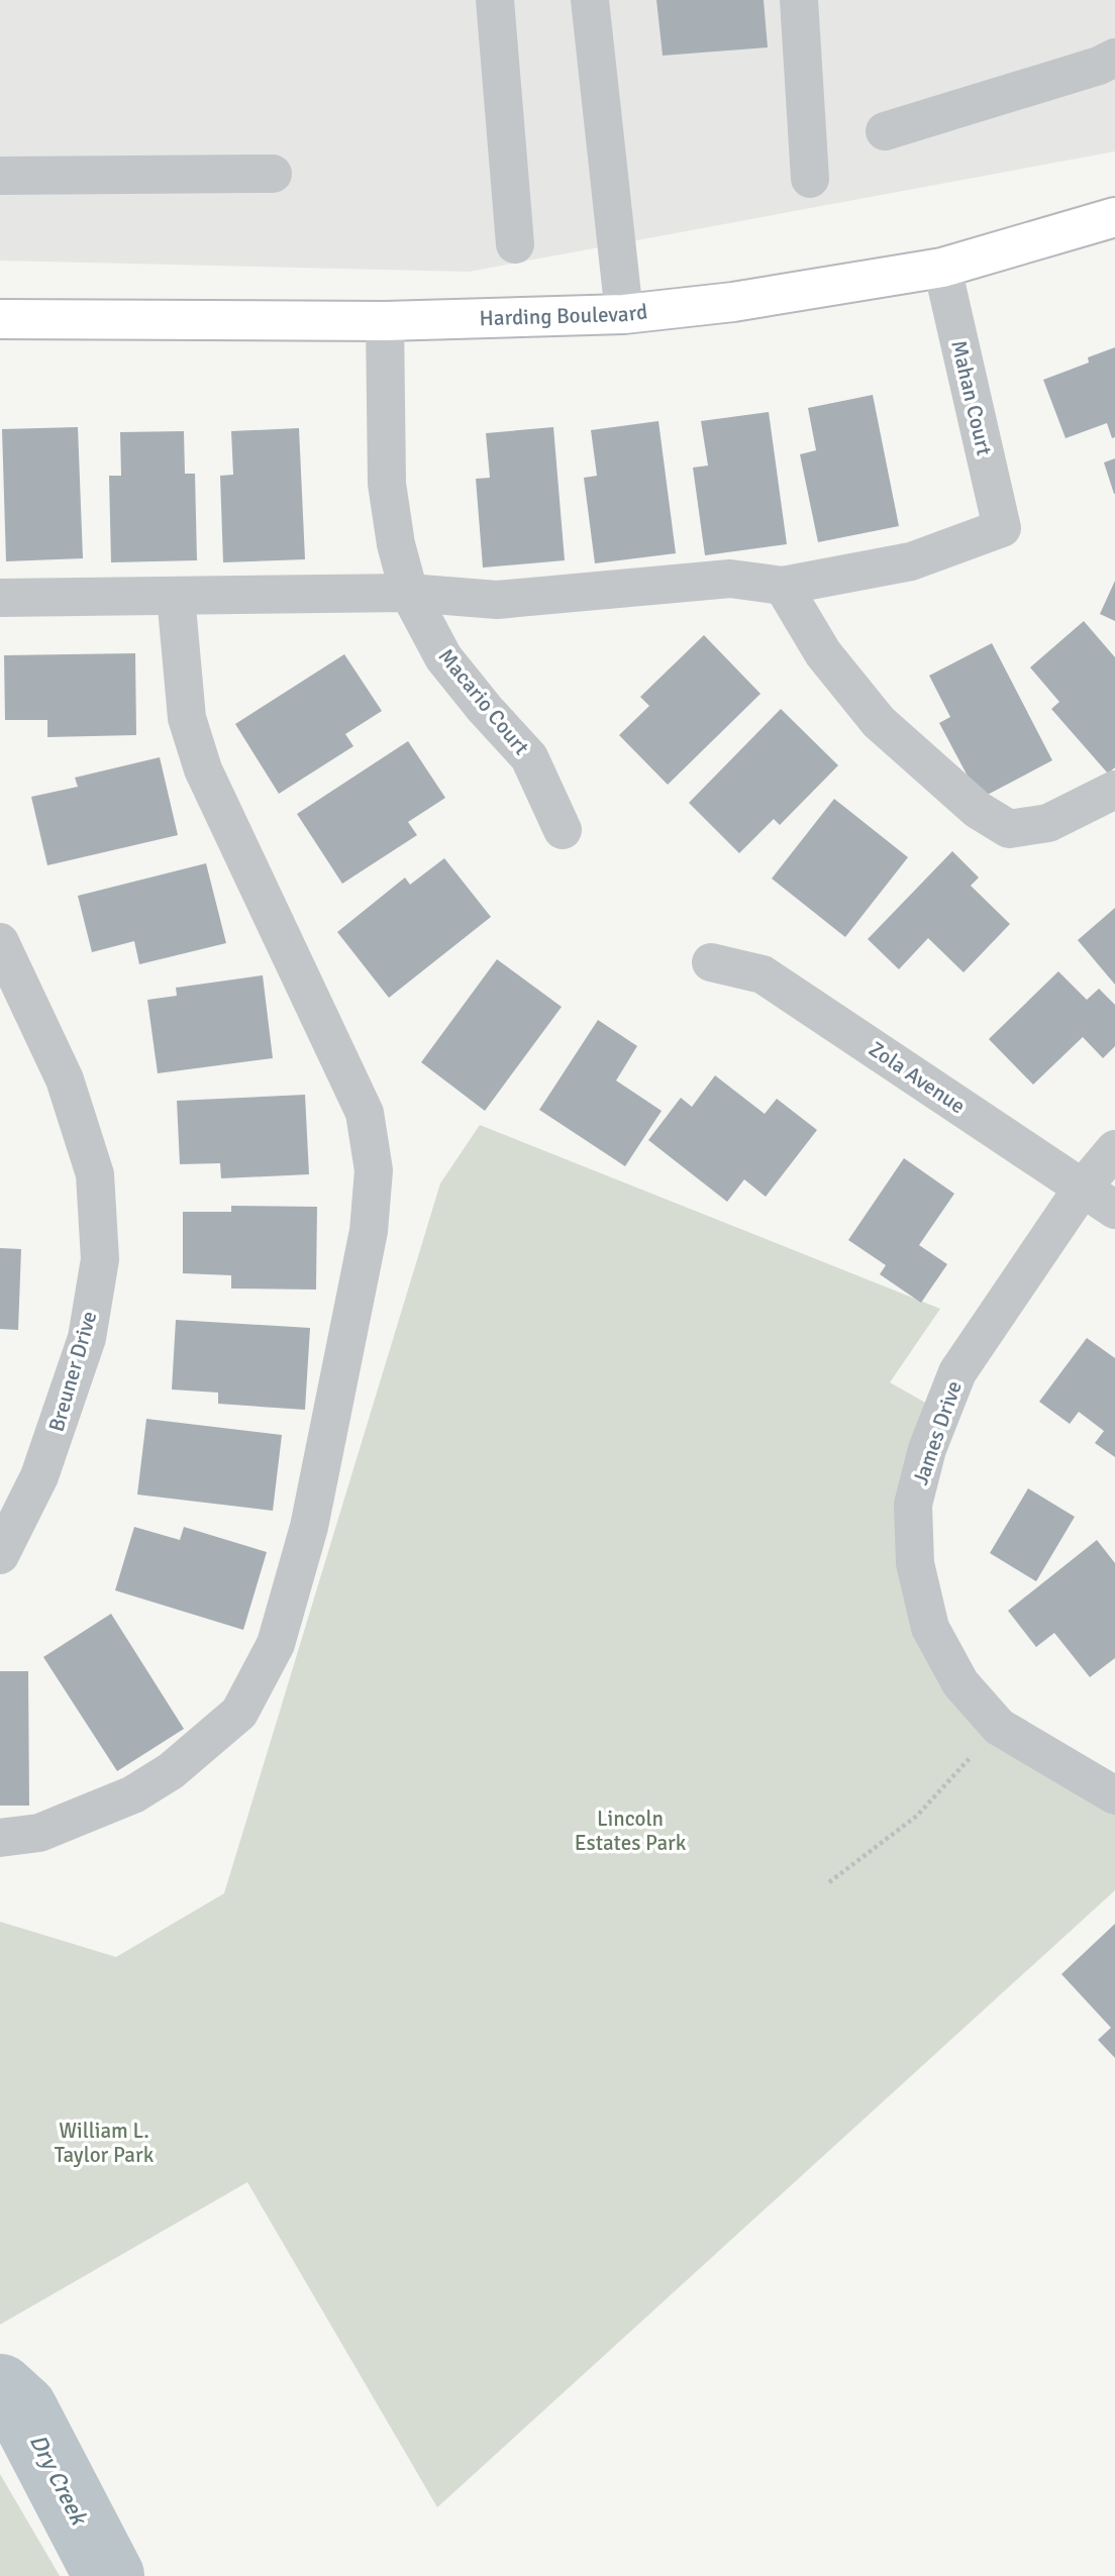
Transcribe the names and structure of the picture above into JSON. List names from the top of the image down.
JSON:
{
  "streets": {
    "main road": ["Harding Boulevard"],
    "street": [
      "Mahan Court",
      "Macario Court",
      "Zola Avenue",
      "Breuner Drive",
      "James Drive"
    ]
  },
  "crossings": [
    ["Harding Boulevard", "Mahan Court"],
    ["Harding Boulevard", "Macario Court"],
    ["Zola Avenue", "James Drive"]
  ],
  "water": ["Dry Creek"],
  "parks": ["Lincoln Estates Park", "William L. Taylor Park"]
}
